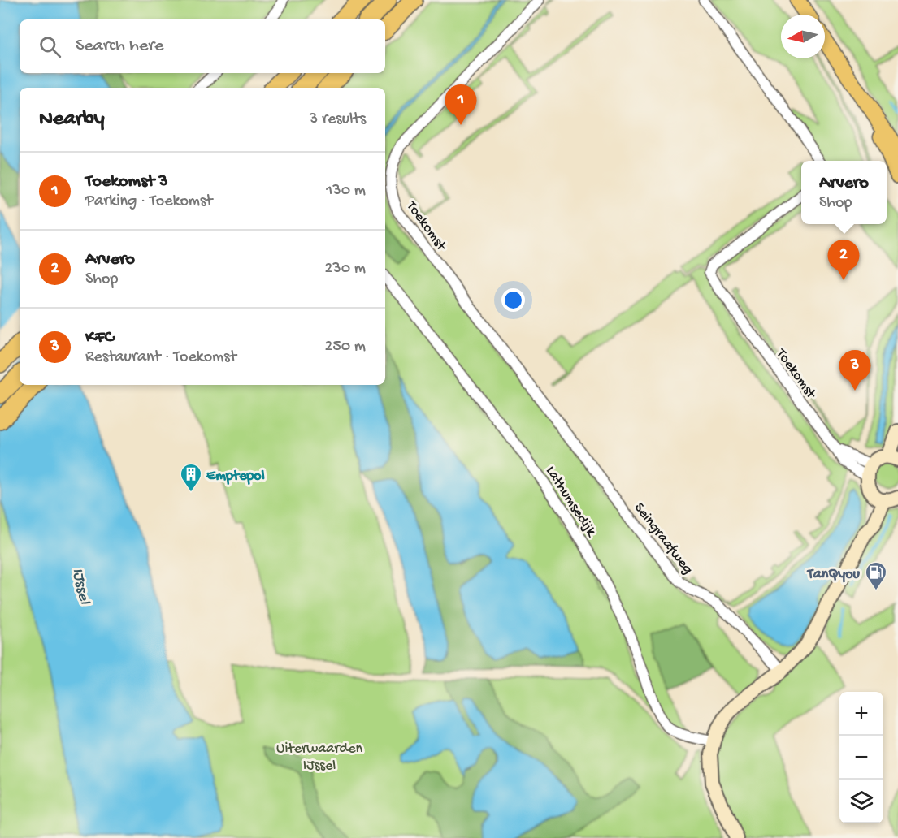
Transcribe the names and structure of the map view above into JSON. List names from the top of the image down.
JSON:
{
  "streets": {
    "street": ["Toekomst", "Lathumsedijk", "Seingraafweg"]
  },
  "crossings": [
    ["Toekomst", "Seingraafweg"]
  ],
  "water": ["IJssel"],
  "parks": ["Uiterwaarden IJssel"],
  "places": {
    "building": ["Emptepol"],
    "fuel station": ["TanQyou"]
  },
  "north": "left",
  "page": {
    "search": "Search here",
    "pins": ["1", "2", "3"],
    "heading": ["Nearby", "3 results"],
    "list": [
      {
        "mark": "1",
        "name": "Toekomst 3",
        "note": "Parking · Toekomst",
        "value": "130 m"
      },
      {
        "mark": "2",
        "name": "Arvero",
        "note": "Shop",
        "value": "230 m"
      },
      {
        "mark": "3",
        "name": "KFC",
        "note": "Restaurant · Toekomst",
        "value": "250 m"
      }
    ],
    "popup": ["Arvero", "Shop"],
    "map_buttons": ["+", "−"]
  }
}
